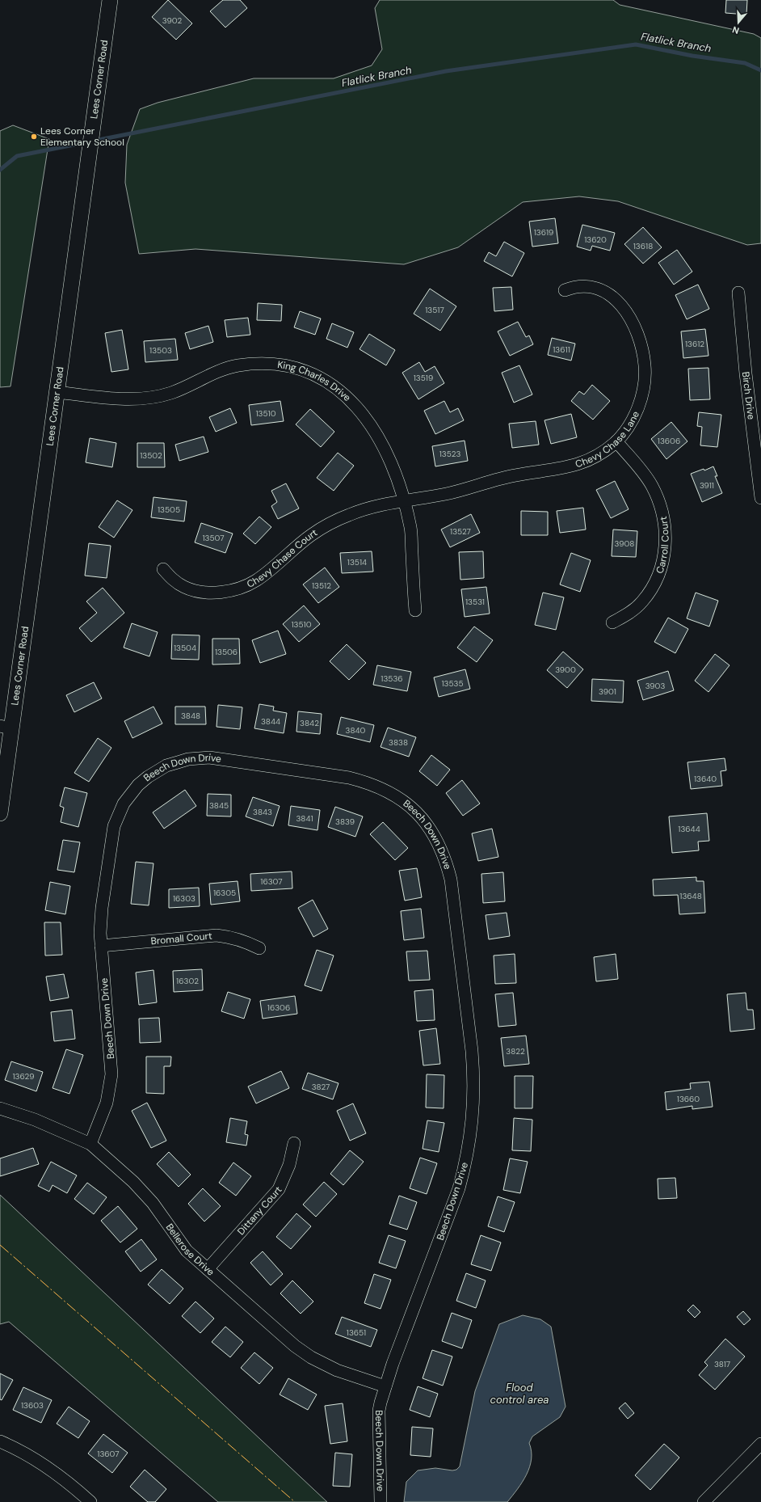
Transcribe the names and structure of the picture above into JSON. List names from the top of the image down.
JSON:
{
  "streets": {
    "street": [
      "Lees Corner Road",
      "King Charles Drive",
      "Birch Drive",
      "Chevy Chase Lane",
      "Carroll Court",
      "Chevy Chase Court",
      "Beech Down Drive",
      "Bromall Court",
      "Dittany Court",
      "Bellerose Drive"
    ]
  },
  "crossings": [
    ["Lees Corner Road", "King Charles Drive"],
    ["King Charles Drive", "Chevy Chase Lane"],
    ["King Charles Drive", "Chevy Chase Court"],
    ["Chevy Chase Lane", "Carroll Court"],
    ["Chevy Chase Lane", "Chevy Chase Court"],
    ["Beech Down Drive", "Bromall Court"],
    ["Beech Down Drive", "Bellerose Drive"],
    ["Dittany Court", "Bellerose Drive"]
  ],
  "water": ["Flatlick Branch", "Flood control area"],
  "places": ["Lees Corner Elementary School"],
  "house_numbers": [
    "3902",
    "13619",
    "13620",
    "13618",
    "13517",
    "13612",
    "13611",
    "13503",
    "13519",
    "13510",
    "13606",
    "13523",
    "13502",
    "3911",
    "13505",
    "13527",
    "13507",
    "3908",
    "13514",
    "13512",
    "13531",
    "13510",
    "13504",
    "13506",
    "3900",
    "13536",
    "13535",
    "3903",
    "3901",
    "3848",
    "3844",
    "3842",
    "3840",
    "3838",
    "13640",
    "3845",
    "3843",
    "3841",
    "3839",
    "13644",
    "16307",
    "16305",
    "13648",
    "16303",
    "16302",
    "16306",
    "3822",
    "13629",
    "3827",
    "13660",
    "13651",
    "3817",
    "13603",
    "13607"
  ],
  "north": "bottom"
}
